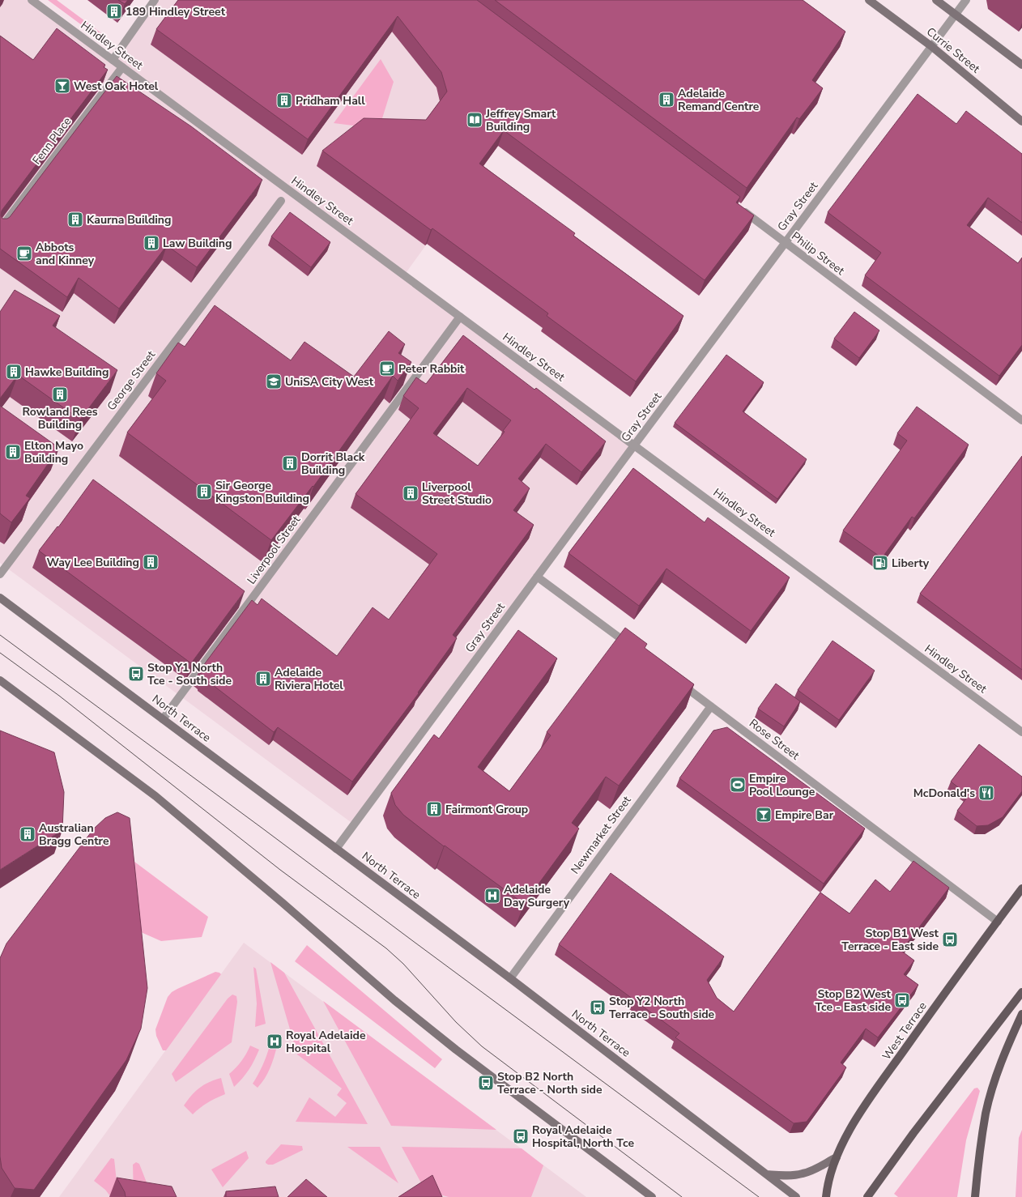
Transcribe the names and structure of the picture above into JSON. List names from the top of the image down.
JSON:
{
  "streets": {
    "main road": ["Currie Street", "North Terrace", "West Terrace"],
    "street": [
      "Hindley Street",
      "Fenn Place",
      "Gray Street",
      "Philip Street",
      "George Street",
      "Liverpool Street",
      "Rose Street",
      "Newmarket Street"
    ]
  },
  "crossings": [
    ["Hindley Street", "Fenn Place"],
    ["Hindley Street", "Gray Street"],
    ["Hindley Street", "Liverpool Street"],
    ["Currie Street", "Gray Street"],
    ["Gray Street", "Philip Street"],
    ["Gray Street", "North Terrace"],
    ["Liverpool Street", "North Terrace"],
    ["North Terrace", "Newmarket Street"],
    ["Rose Street", "Newmarket Street"],
    ["Rose Street", "West Terrace"]
  ],
  "places": {
    "building": [
      "189 Hindley Street",
      "Adelaide Remand Centre",
      "Pridham Hall",
      "Kaurna Building",
      "Law Building",
      "Hawke Building",
      "Rowland Rees Building",
      "Elton Mayo Building",
      "Dorrit Black Building",
      "Sir George Kingston Building",
      "Liverpool Street Studio",
      "Way Lee Building",
      "Adelaide Riviera Hotel",
      "Fairmont Group",
      "Australian Bragg Centre"
    ],
    "bar": ["West Oak Hotel", "Empire Bar"],
    "library": ["Jeffrey Smart Building"],
    "cafe": ["Abbots and Kinney", "Peter Rabbit"],
    "school or university": ["UniSA City West"],
    "fuel station": ["Liberty"],
    "bus stop": [
      "Stop Y1 North Tce - South side",
      "Stop B1 West Terrace - East side",
      "Stop B2 West Tce - East side",
      "Stop Y2 North Terrace - South side",
      "Stop B2 North Terrace - North side",
      "Royal Adelaide Hospital, North Tce"
    ],
    "sports": ["Empire Pool Lounge"],
    "restaurant": ["McDonald's"],
    "hospital": ["Adelaide Day Surgery", "Royal Adelaide Hospital"]
  }
}
